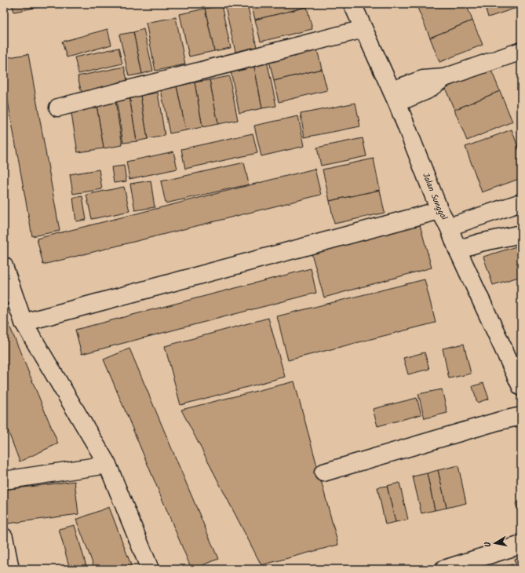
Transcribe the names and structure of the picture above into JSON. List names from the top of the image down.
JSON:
{
  "streets": {
    "street": ["Jalan Sunggal"]
  },
  "north": "left"
}
